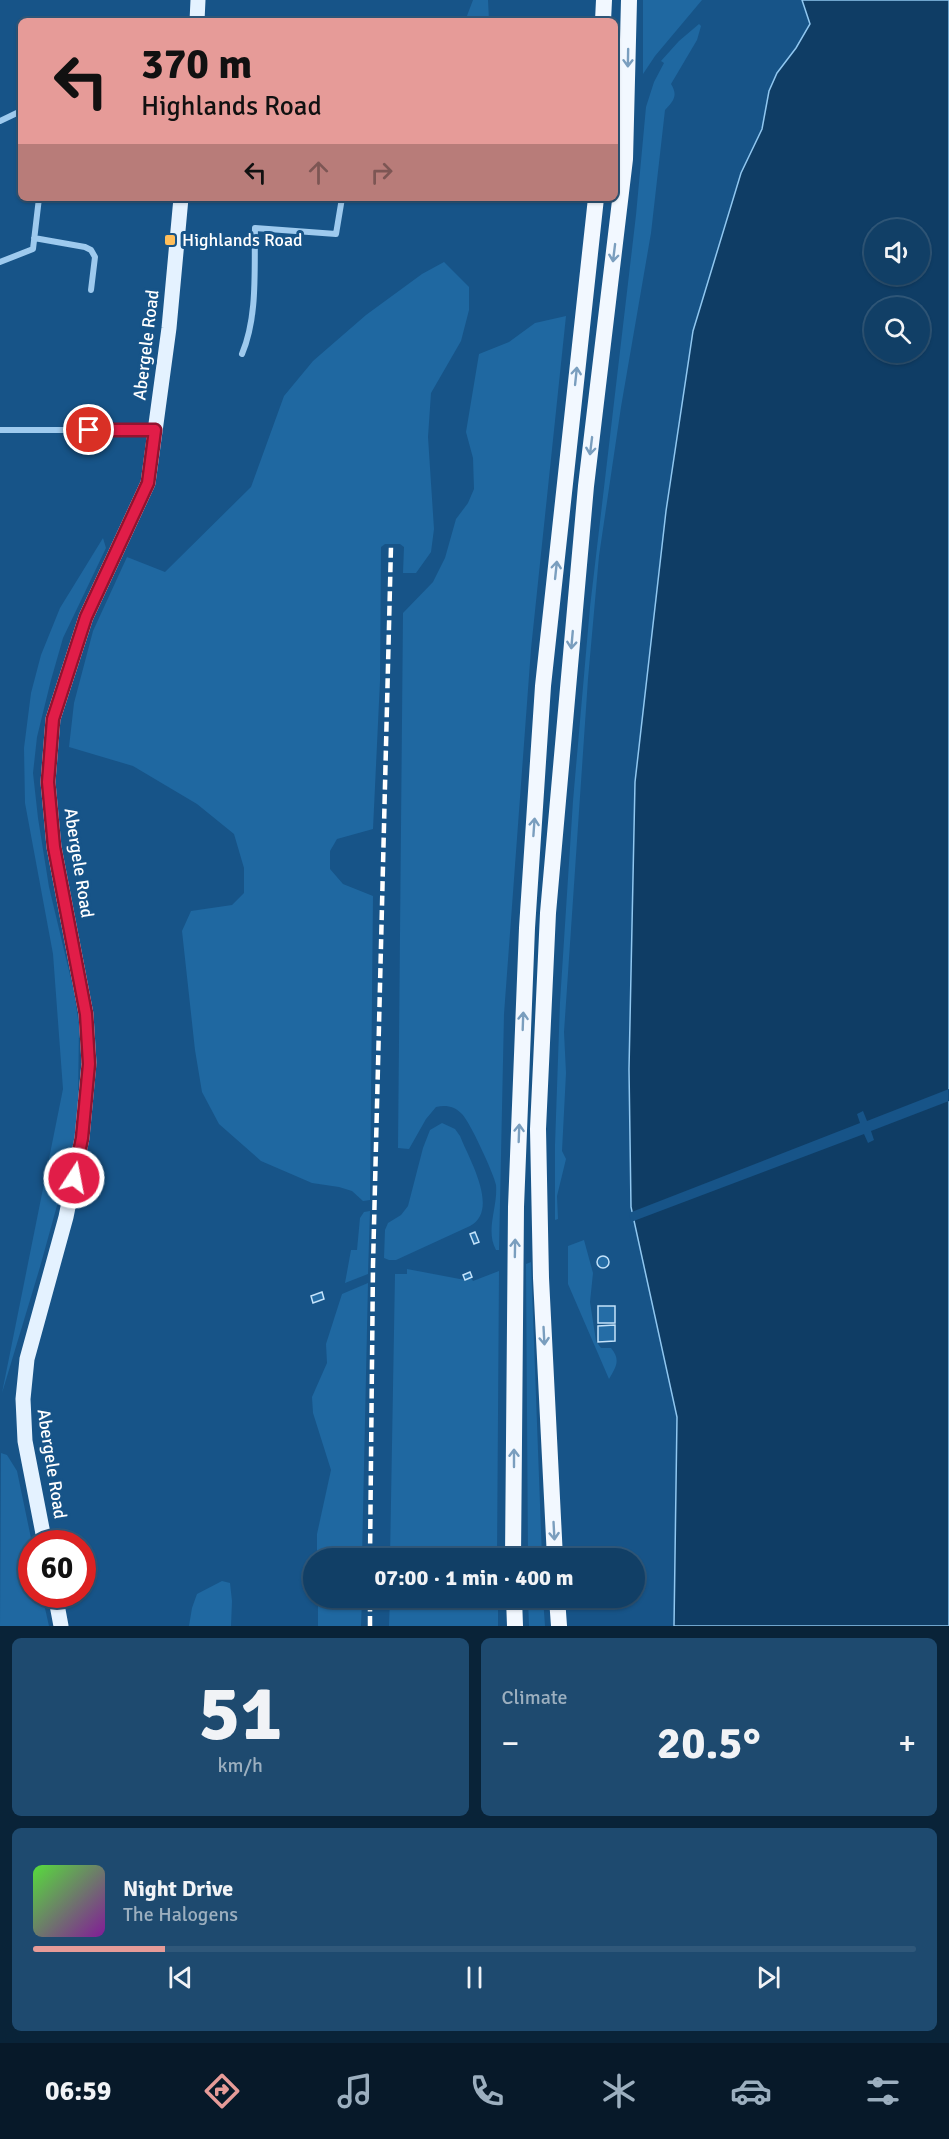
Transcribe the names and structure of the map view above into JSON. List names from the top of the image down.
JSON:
{
  "streets": {
    "main road": ["Abergele Road"]
  },
  "places": {
    "transit": ["Highlands Road"]
  },
  "page": {
    "turn": ["370 m", "Highlands Road"],
    "limit": "60",
    "trip": "07:00 · 1 min · 400 m",
    "tile": [
      ["51", "km/h"],
      "Climate"
    ],
    "heat": ["−", "20.5°", "+"],
    "song": ["Night Drive", "The Halogens"],
    "tabs": "06:59"
  }
}
